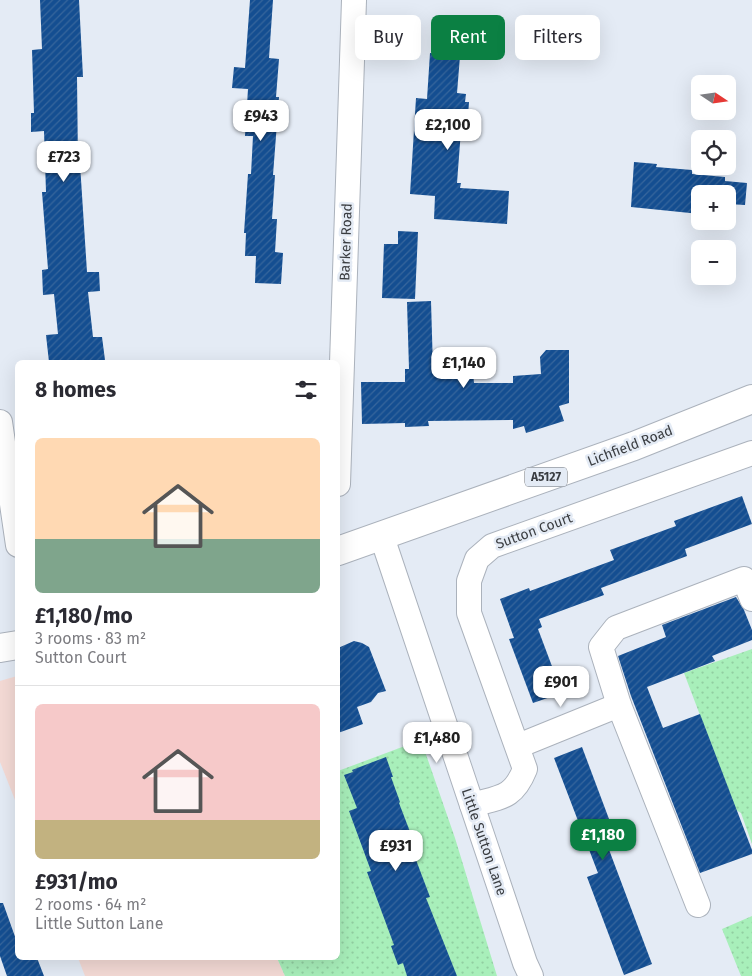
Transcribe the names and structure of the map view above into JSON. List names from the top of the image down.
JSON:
{
  "streets": {
    "main road": ["Lichfield Road", "A5127"],
    "street": ["Barker Road", "Sutton Court", "Little Sutton Lane"]
  },
  "crossings": [
    ["Lichfield Road", "Little Sutton Lane"],
    ["Sutton Court", "Little Sutton Lane"]
  ],
  "north": "right",
  "page": {
    "chip": ["Buy", "Rent", "Filters"],
    "map_buttons": ["+", "−"],
    "price": [
      "£943",
      "£2,100",
      "£723",
      "£1,140",
      "£901",
      "£1,480",
      "£1,180",
      "£931"
    ],
    "heading": "8 homes",
    "list": [
      {
        "name": "£1,180/mo",
        "note": "3 rooms · 83 m² · Sutton Court"
      },
      {
        "name": "£931/mo",
        "note": "2 rooms · 64 m² · Little Sutton Lane"
      }
    ]
  }
}
